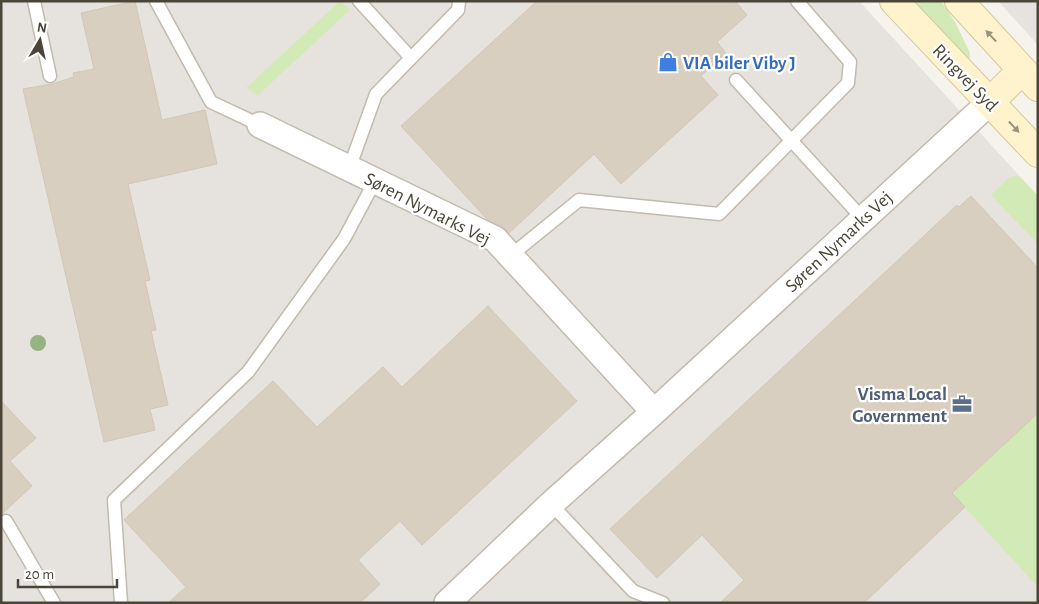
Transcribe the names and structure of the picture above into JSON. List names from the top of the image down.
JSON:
{
  "streets": {
    "main road": ["Ringvej Syd", "Søren Nymarks Vej"]
  },
  "crossings": [
    ["Ringvej Syd", "Søren Nymarks Vej"]
  ],
  "places": {
    "shop": ["VIA biler Viby J"],
    "office": ["Visma Local Government"]
  },
  "scale_bar": "20 m",
  "north": "top"
}
